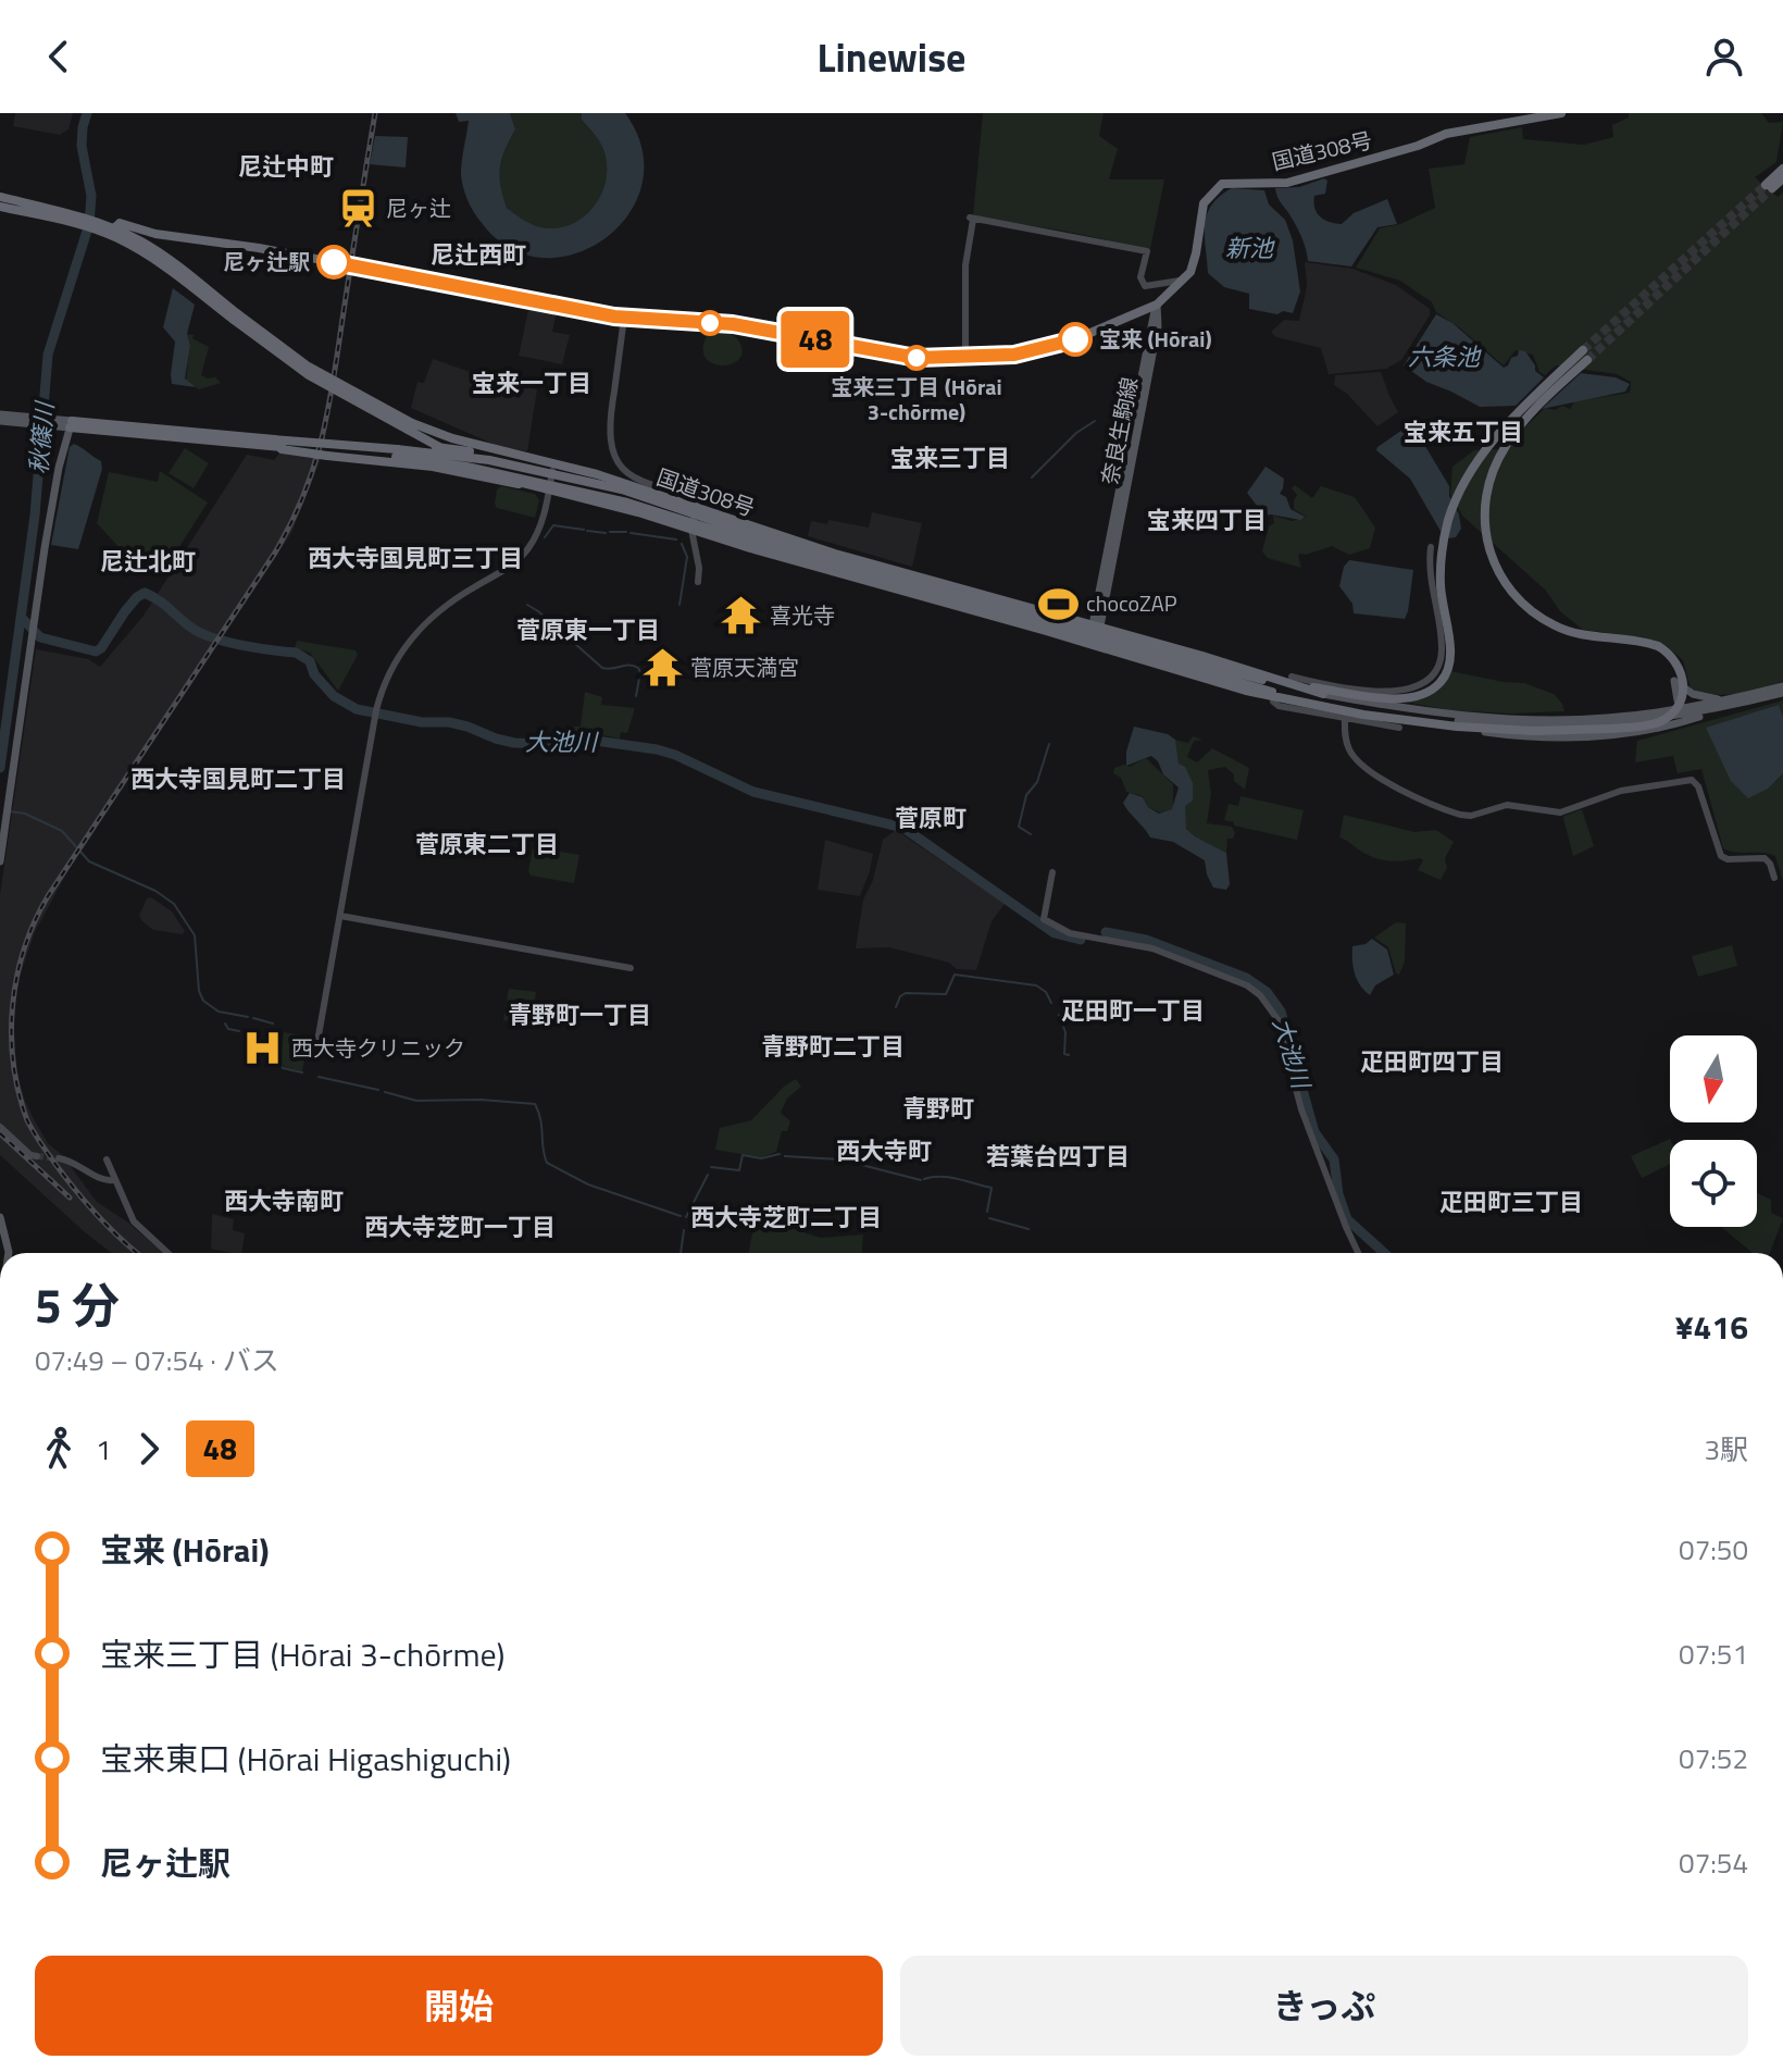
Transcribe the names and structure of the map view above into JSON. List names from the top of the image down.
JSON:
{
  "streets": {
    "highway": ["国道308号"],
    "main road": ["奈良生駒線"]
  },
  "crossings": [
    ["国道308号", "奈良生駒線"]
  ],
  "districts": [
    "尼辻中町",
    "尼辻西町",
    "宝来一丁目",
    "宝来五丁目",
    "宝来三丁目",
    "宝来四丁目",
    "西大寺国見町三丁目",
    "尼辻北町",
    "菅原東一丁目",
    "西大寺国見町二丁目",
    "菅原町",
    "菅原東二丁目",
    "疋田町一丁目",
    "青野町一丁目",
    "青野町二丁目",
    "疋田町四丁目",
    "青野町",
    "西大寺町",
    "若葉台四丁目",
    "西大寺南町",
    "疋田町三丁目",
    "西大寺芝町二丁目",
    "西大寺芝町一丁目"
  ],
  "water": [
    "新池",
    "六条池",
    "秋篠川",
    "大池川"
  ],
  "places": {
    "station": ["尼ヶ辻"],
    "other": ["尼ヶ辻駅", "宝来 (Hōrai)", "宝来三丁目 (Hōrai 3-chōrme)"],
    "sports": ["chocoZAP"],
    "temple": ["喜光寺", "菅原天満宮"],
    "hospital": ["西大寺クリニック"]
  },
  "lines": ["bus line 48"],
  "north": "bottom",
  "page": {
    "header": "Linewise",
    "on_map": "48",
    "heading": ["5 分", "07:49 – 07:54 · バス", "¥416"],
    "legs": ["1", "48", "3駅"],
    "list": [
      {
        "name": "宝来 (Hōrai)",
        "value": "07:50"
      },
      {
        "name": "宝来三丁目 (Hōrai 3-chōrme)",
        "value": "07:51"
      },
      {
        "name": "宝来東口 (Hōrai Higashiguchi)",
        "value": "07:52"
      },
      {
        "name": "尼ヶ辻駅",
        "value": "07:54"
      }
    ],
    "buttons": ["開始", "きっぷ"]
  }
}
